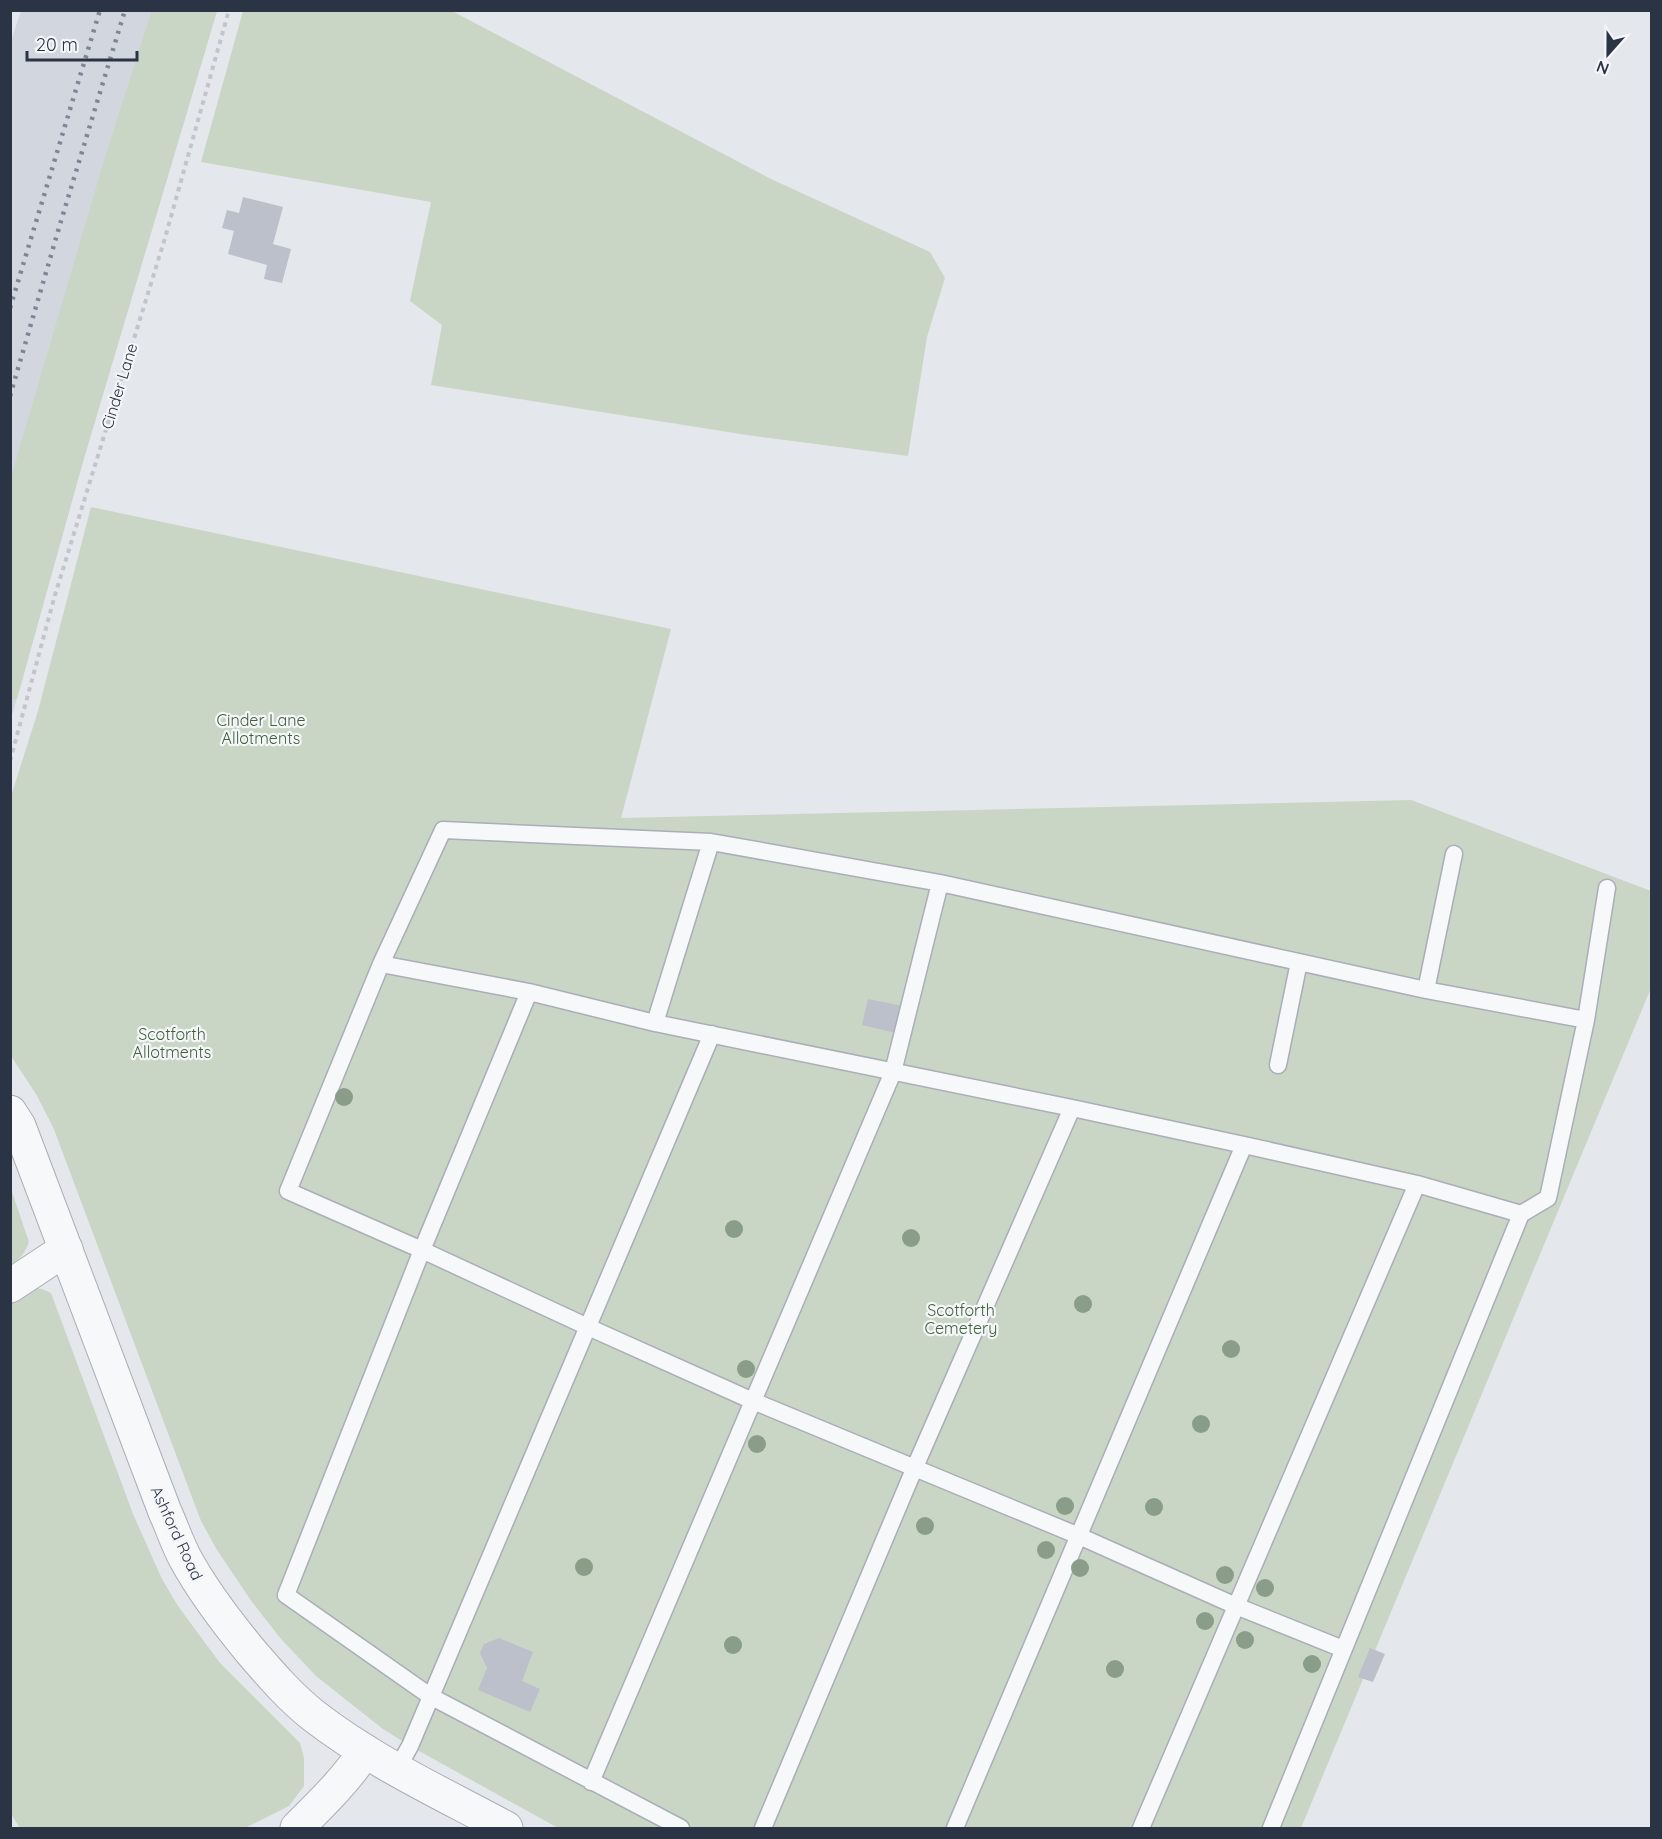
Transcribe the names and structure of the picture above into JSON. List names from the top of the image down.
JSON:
{
  "streets": {
    "street": ["Ashford Road"],
    "path": ["Cinder Lane"]
  },
  "parks": ["Cinder Lane Allotments", "Scotforth Allotments", "Scotforth Cemetery"],
  "scale_bar": "20 m",
  "north": "bottom"
}
